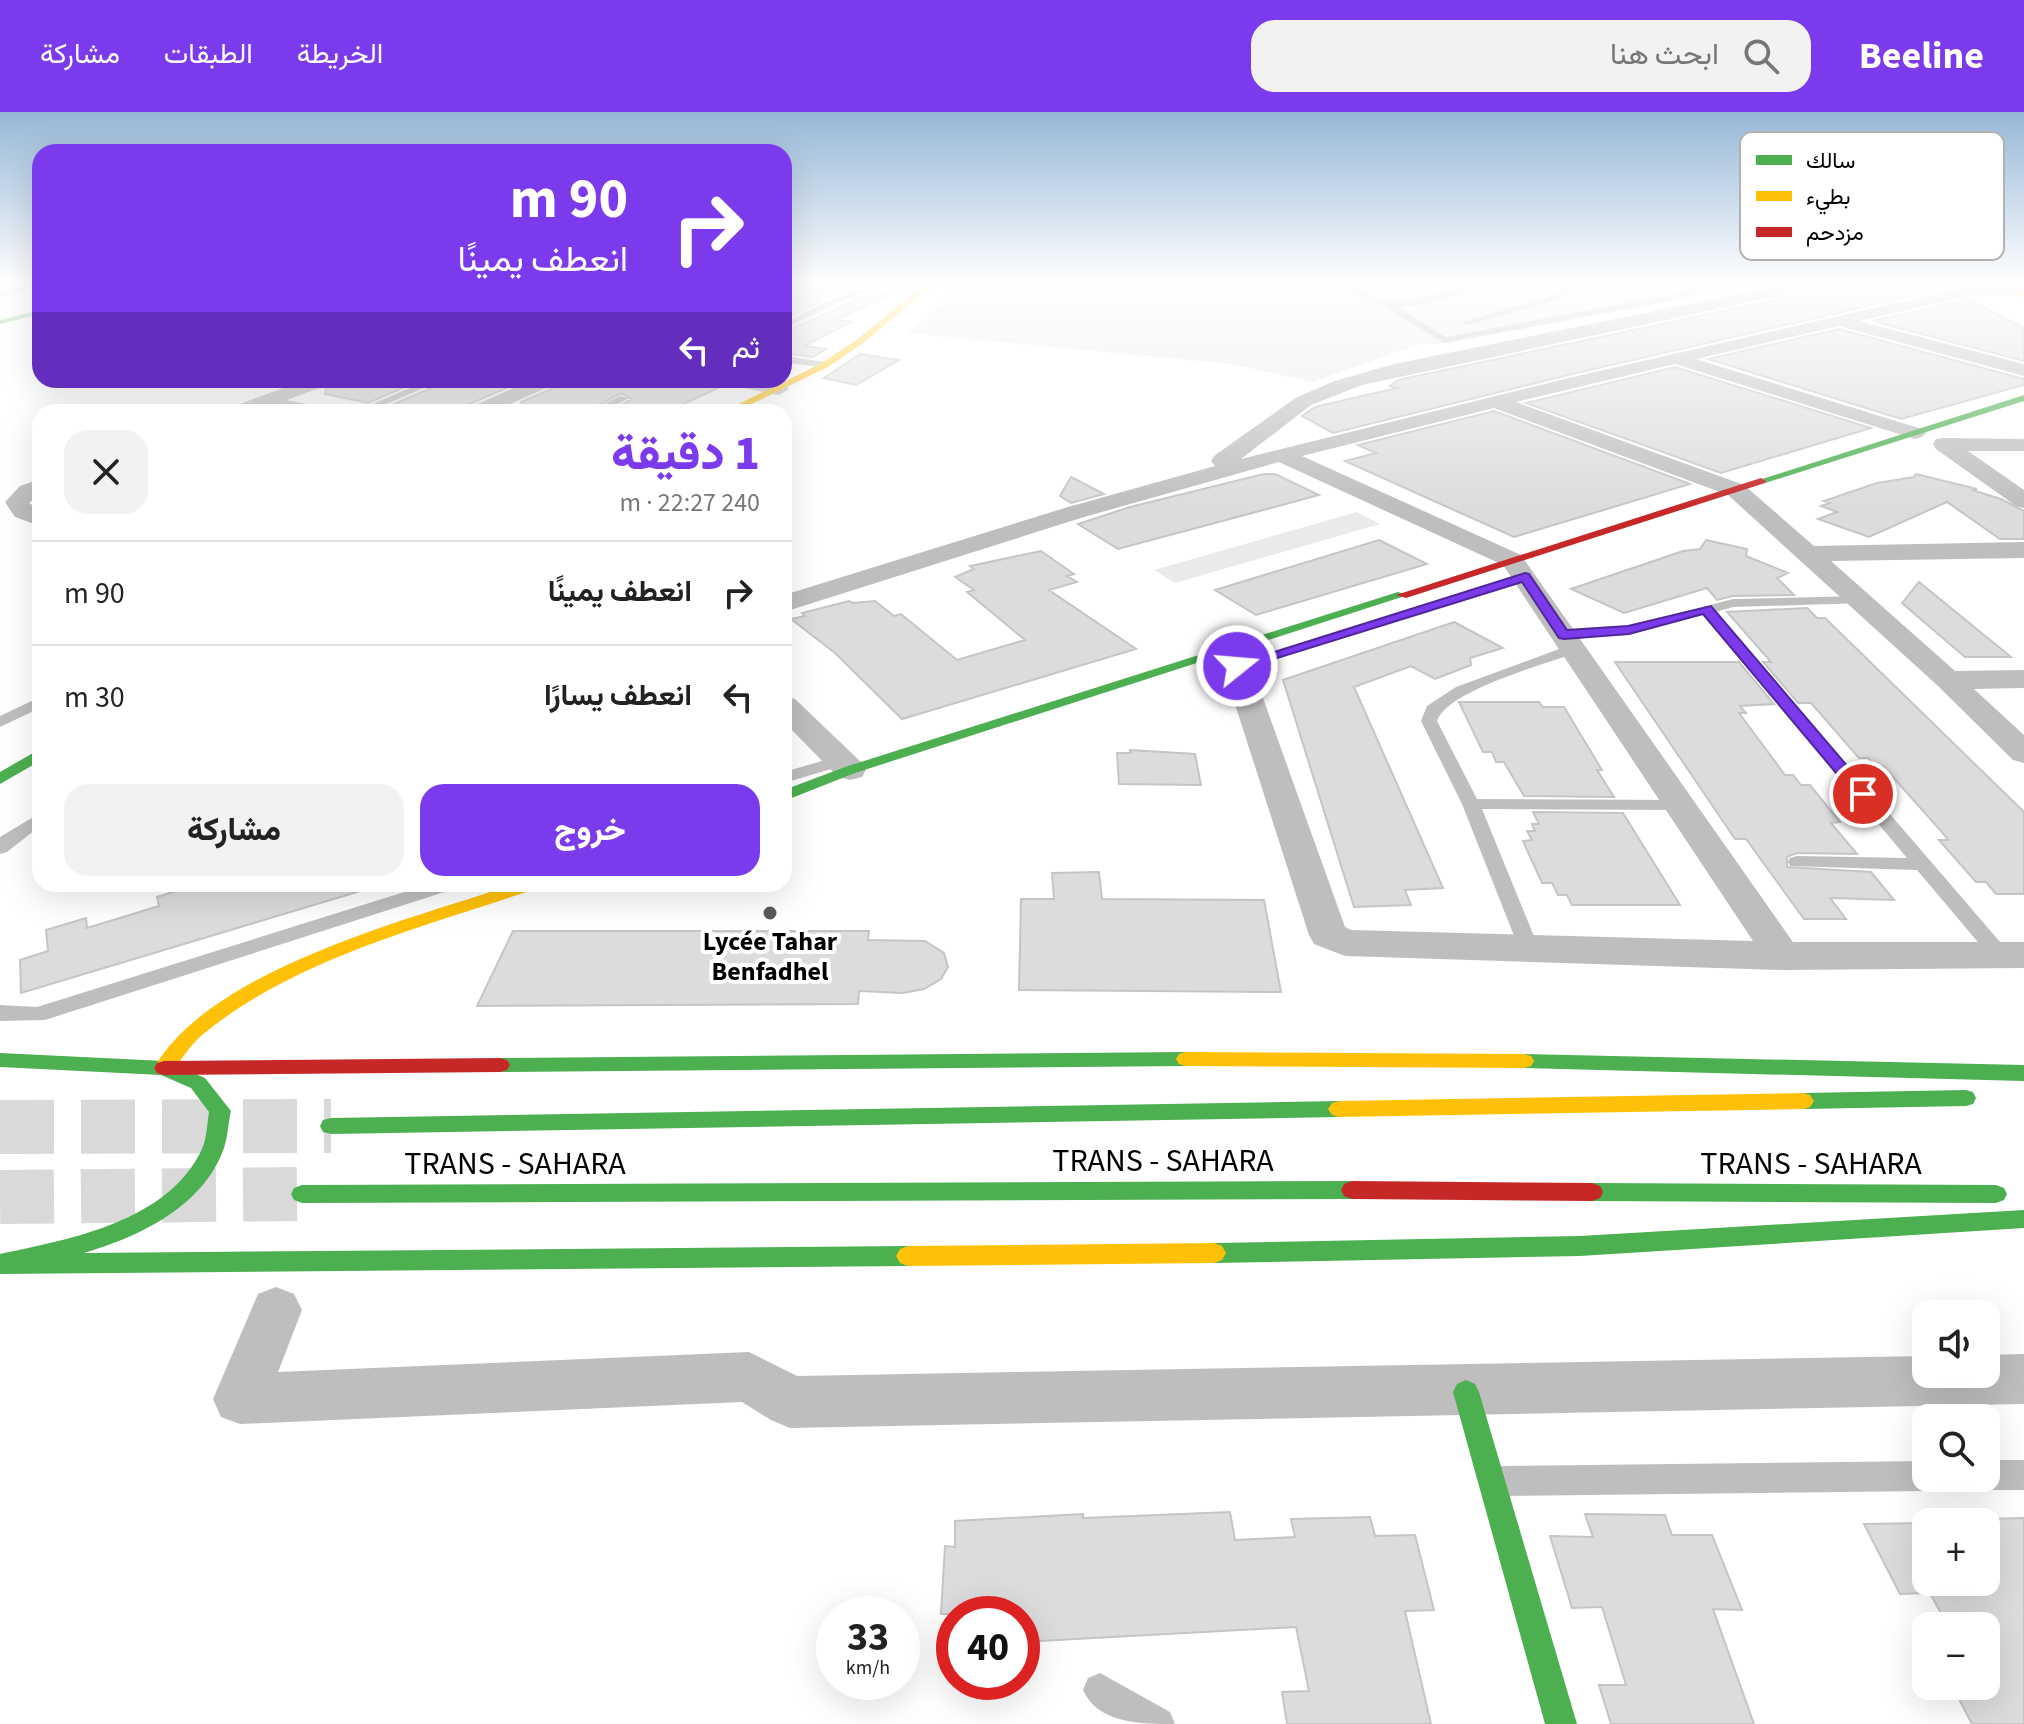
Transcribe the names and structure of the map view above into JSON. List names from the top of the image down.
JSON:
{
  "streets": {
    "main road": ["TRANS - SAHARA"]
  },
  "places": ["Lycée Tahar Benfadhel"],
  "legend": ["سالك", "بطيء", "مزدحم"],
  "page": {
    "header": "Beeline",
    "search": "ابحث هنا",
    "nav": ["الخريطة", "الطبقات", "مشاركة"],
    "turn": ["90 m", "انعطف يمينًا"],
    "then": "ثم",
    "heading": ["1 دقيقة", "240 m · 22:27"],
    "list": [
      {
        "name": "انعطف يمينًا",
        "value": "90 m"
      },
      {
        "name": "انعطف يسارًا",
        "value": "30 m"
      }
    ],
    "buttons": ["خروج", "مشاركة"],
    "map_buttons": ["+", "−"],
    "speed": "33 km/h",
    "limit": "40"
  }
}
